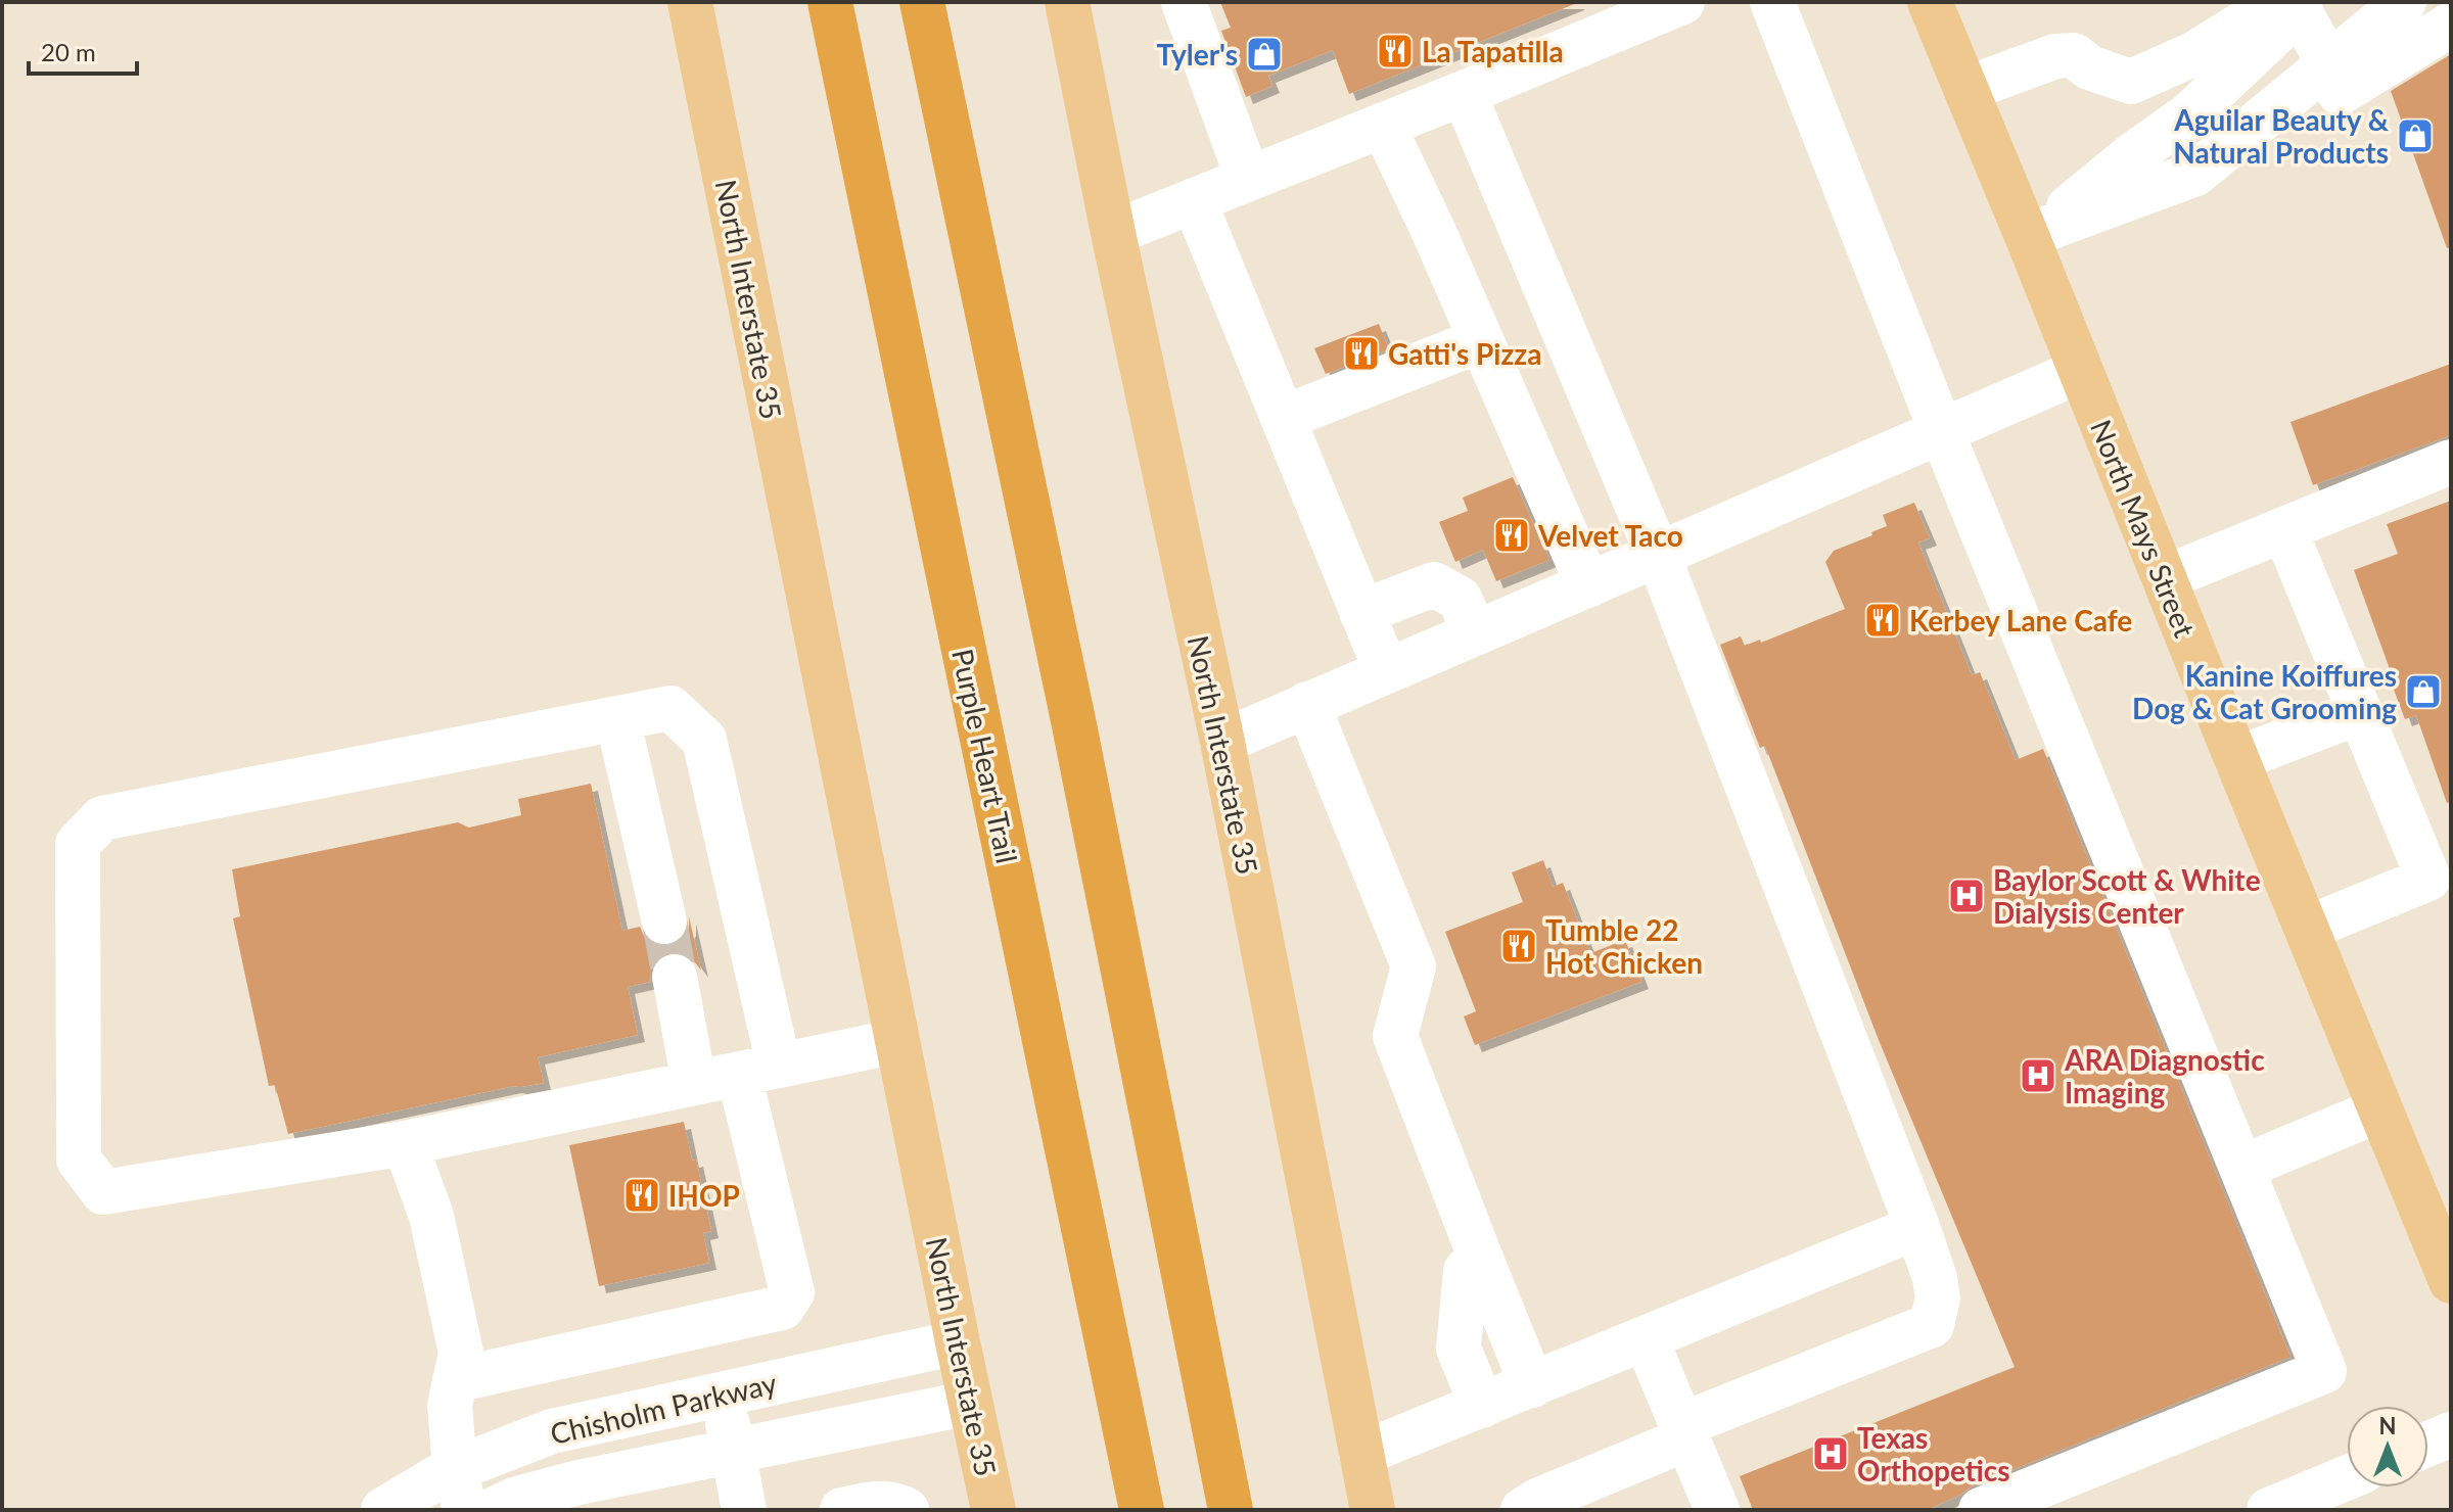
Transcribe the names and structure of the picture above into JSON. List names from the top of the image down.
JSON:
{
  "streets": {
    "highway": ["Purple Heart Trail"],
    "main road": ["North Interstate 35", "North Mays Street"],
    "street": ["Chisholm Parkway"]
  },
  "crossings": [
    ["North Interstate 35", "Chisholm Parkway"]
  ],
  "places": {
    "restaurant": [
      "La Tapatilla",
      "Gatti's Pizza",
      "Velvet Taco",
      "Kerbey Lane Cafe",
      "Tumble 22 Hot Chicken",
      "IHOP"
    ],
    "shop": ["Tyler's", "Aguilar Beauty & Natural Products", "Kanine Koiffures Dog & Cat Grooming"],
    "hospital": ["Baylor Scott & White Dialysis Center", "ARA Diagnostic Imaging", "Texas Orthopetics"]
  },
  "scale_bar": "20 m",
  "north": "top"
}
